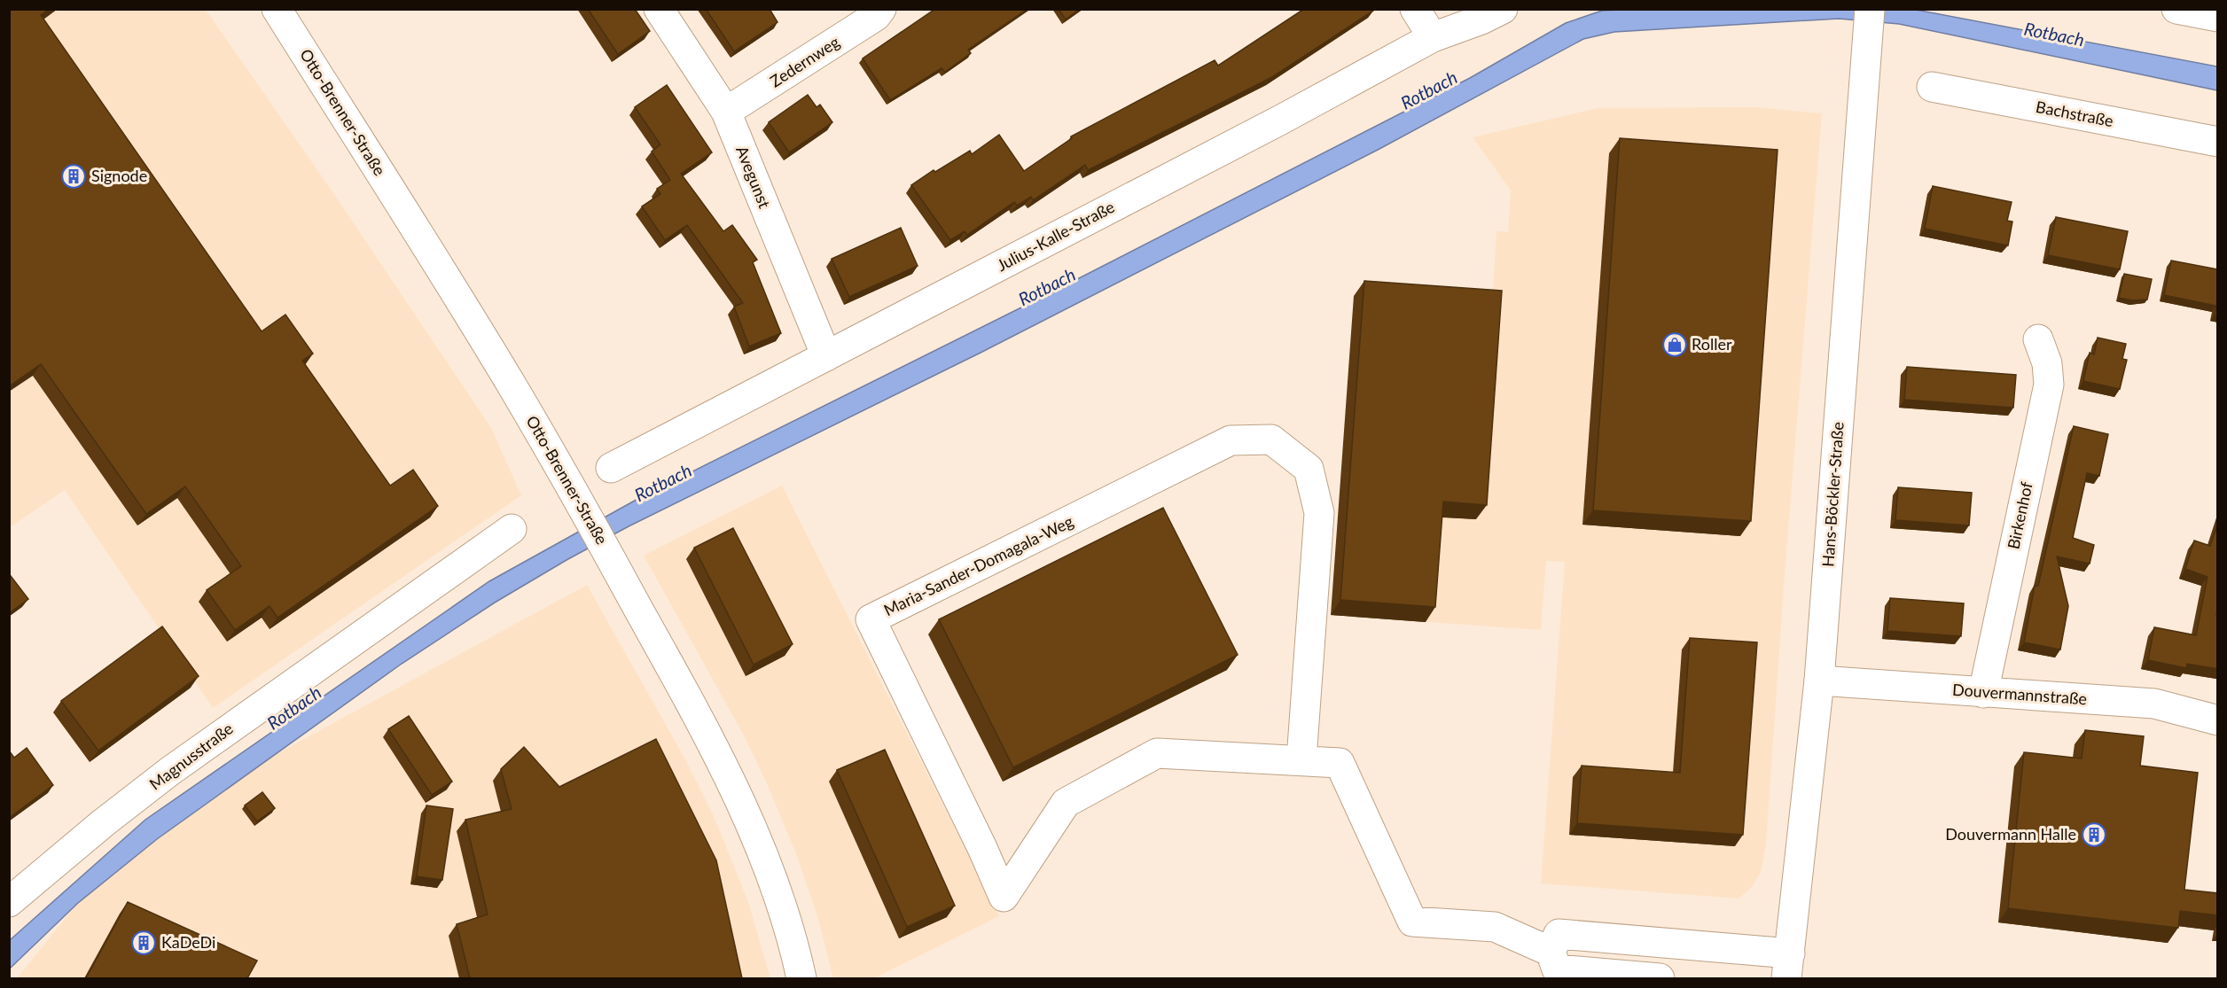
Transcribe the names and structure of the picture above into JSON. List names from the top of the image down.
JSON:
{
  "streets": {
    "street": [
      "Zedernweg",
      "Otto-Brenner-Straße",
      "Bachstraße",
      "Avegunst",
      "Julius-Kalle-Straße",
      "Hans-Böckler-Straße",
      "Birkenhof",
      "Maria-Sander-Domagala-Weg",
      "Douvermannstraße",
      "Magnusstraße"
    ]
  },
  "crossings": [
    ["Zedernweg", "Avegunst"],
    ["Avegunst", "Julius-Kalle-Straße"],
    ["Hans-Böckler-Straße", "Maria-Sander-Domagala-Weg"],
    ["Hans-Böckler-Straße", "Douvermannstraße"],
    ["Birkenhof", "Douvermannstraße"]
  ],
  "water": ["Rotbach"],
  "places": {
    "building": ["Signode", "Douvermann Halle", "KaDeDi"],
    "shop": ["Roller"]
  }
}
